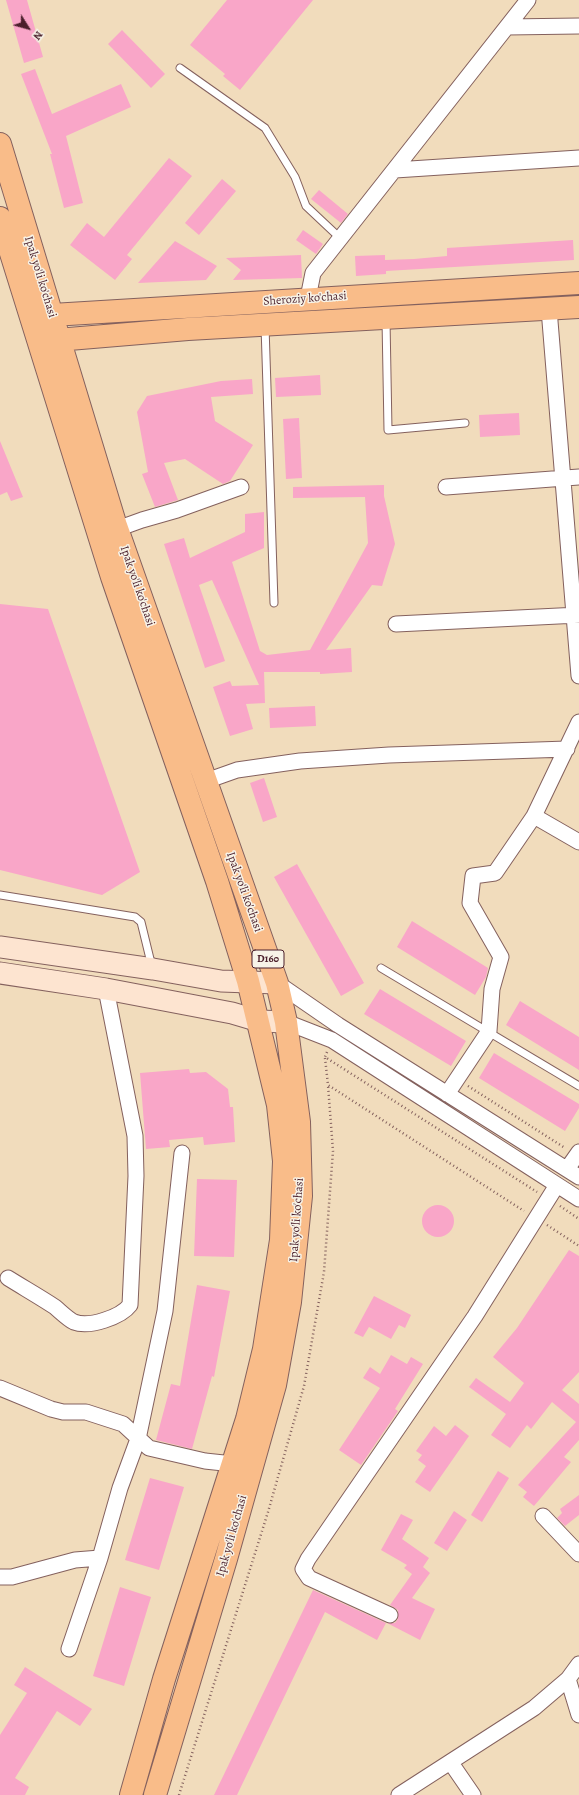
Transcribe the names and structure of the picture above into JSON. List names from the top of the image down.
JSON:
{
  "streets": {
    "main road": ["Ipak yo'li ko'chasi", "Sheroziy ko'chasi", "D160"]
  },
  "crossings": [
    ["Ipak yo'li ko'chasi", "Sheroziy ko'chasi"]
  ],
  "north": "bottom right"
}
